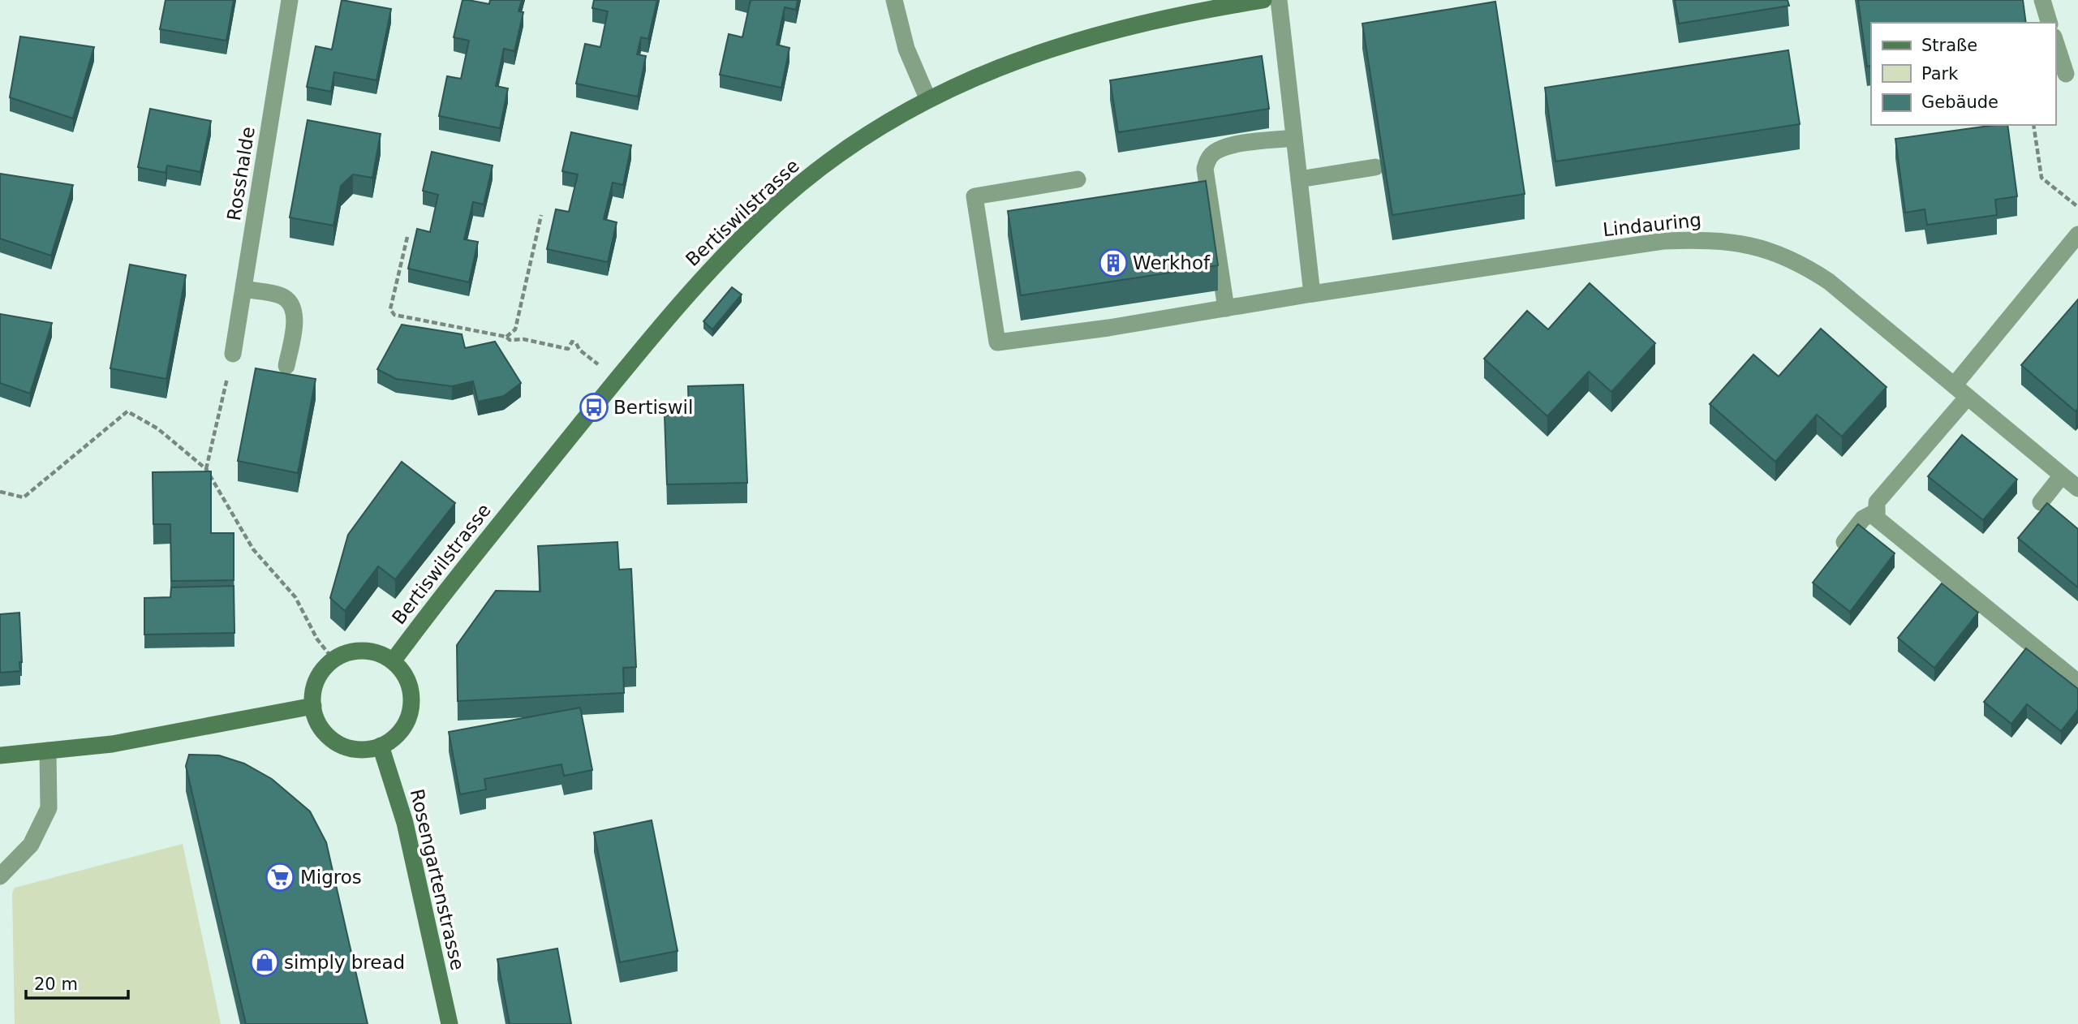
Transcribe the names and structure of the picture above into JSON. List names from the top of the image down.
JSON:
{
  "streets": {
    "main road": ["Bertiswilstrasse", "Rosengartenstrasse"],
    "street": ["Rosshalde", "Lindauring"]
  },
  "crossings": [
    ["Bertiswilstrasse", "Rosengartenstrasse"]
  ],
  "places": {
    "building": ["Werkhof"],
    "bus stop": ["Bertiswil"],
    "supermarket": ["Migros"],
    "shop": ["simply bread"]
  },
  "legend": ["Straße", "Park", "Gebäude"],
  "scale_bar": "20 m"
}
